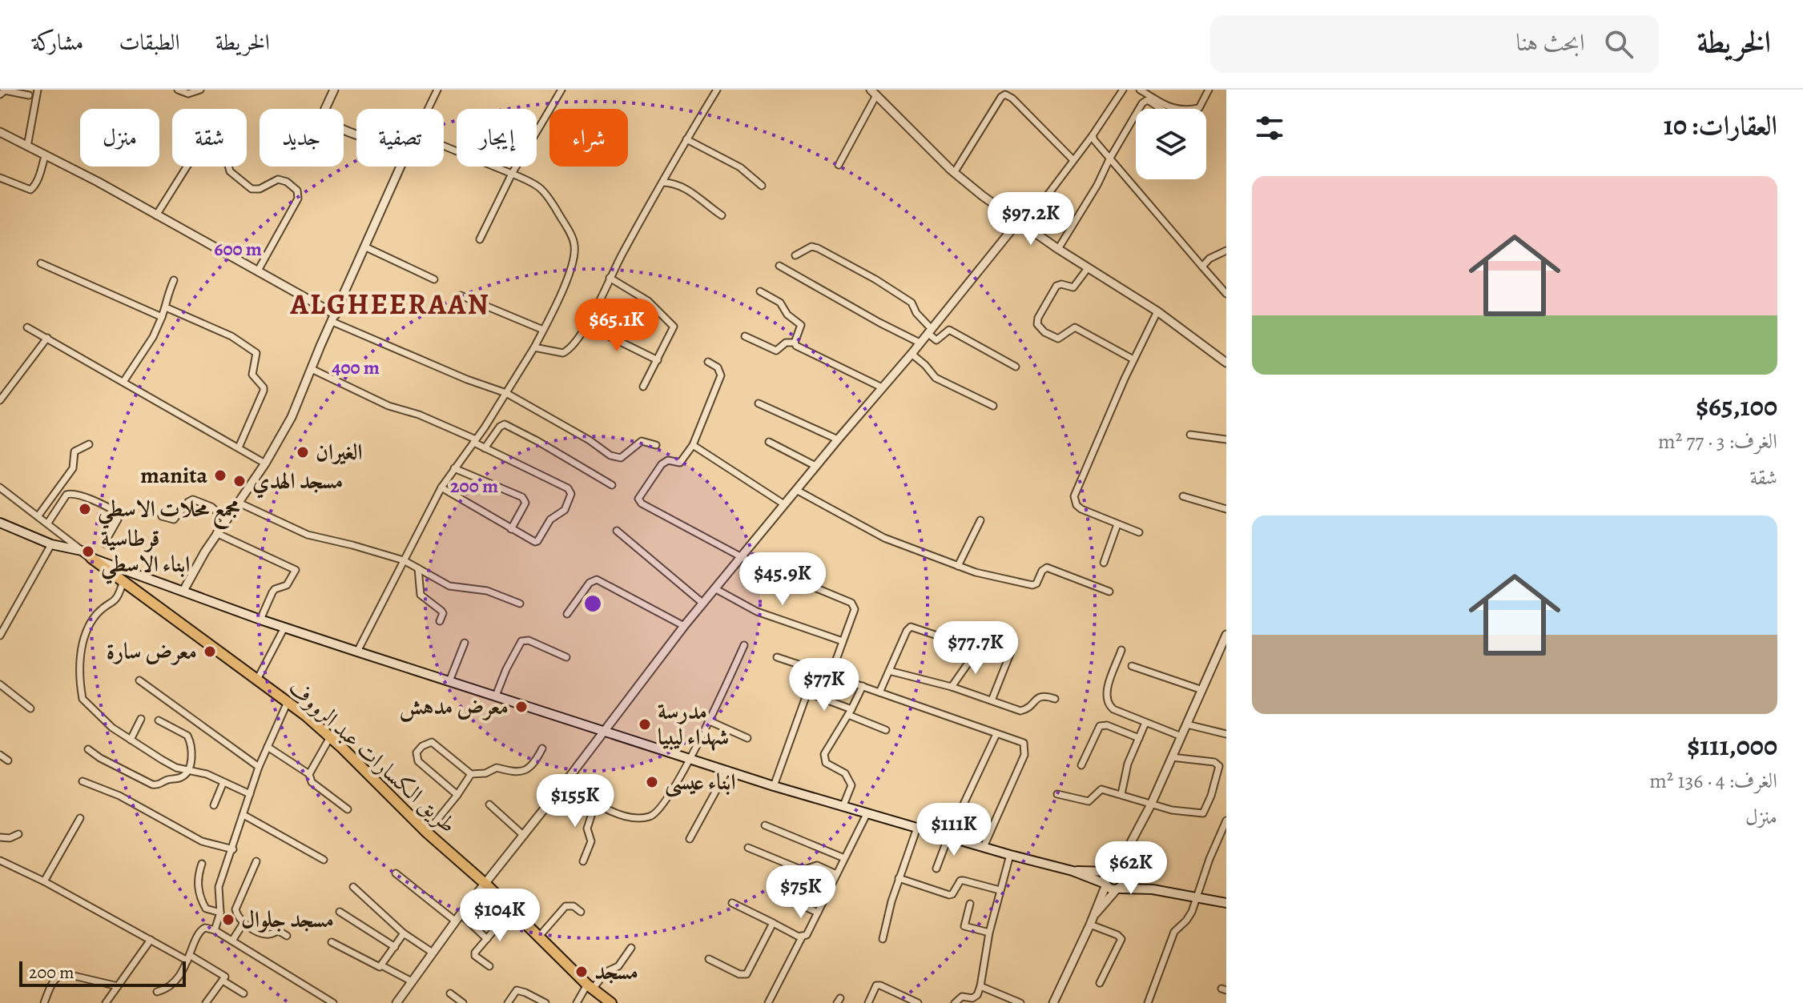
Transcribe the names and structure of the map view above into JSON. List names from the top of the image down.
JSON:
{
  "streets": {
    "main road": ["طريق الكسارات عبد الرووف"]
  },
  "districts": ["ALGHEERAAN"],
  "places": [
    "الغيران",
    "manita",
    "مسجد الهدي",
    "مجمع محلات الاسطي",
    "قرطاسية ابناء الاسطي",
    "معرض سارة",
    "معرض مدهش",
    "مدرسة شهداء ليبيا",
    "ابناء عيسى",
    "مسجد جلوال",
    "مسجد"
  ],
  "scale_bar": "200 m",
  "page": {
    "header": "الخريطة",
    "search": "ابحث هنا",
    "nav": ["الخريطة", "الطبقات", "مشاركة"],
    "heading": "العقارات: 10",
    "chip": [
      "شراء",
      "إيجار",
      "تصفية",
      "جديد",
      "شقة",
      "منزل"
    ],
    "list": [
      {
        "name": "$65,100",
        "note": "الغرف: 3 · 77 m² · شقة"
      },
      {
        "name": "$111,000",
        "note": "الغرف: 4 · 136 m² · منزل"
      }
    ],
    "price": [
      "$97.2K",
      "$65.1K",
      "$45.9K",
      "$77.7K",
      "$77K",
      "$155K",
      "$111K",
      "$62K",
      "$75K",
      "$104K"
    ],
    "scale": "200 m"
  },
  "rings": ["600 m", "400 m", "200 m"]
}
